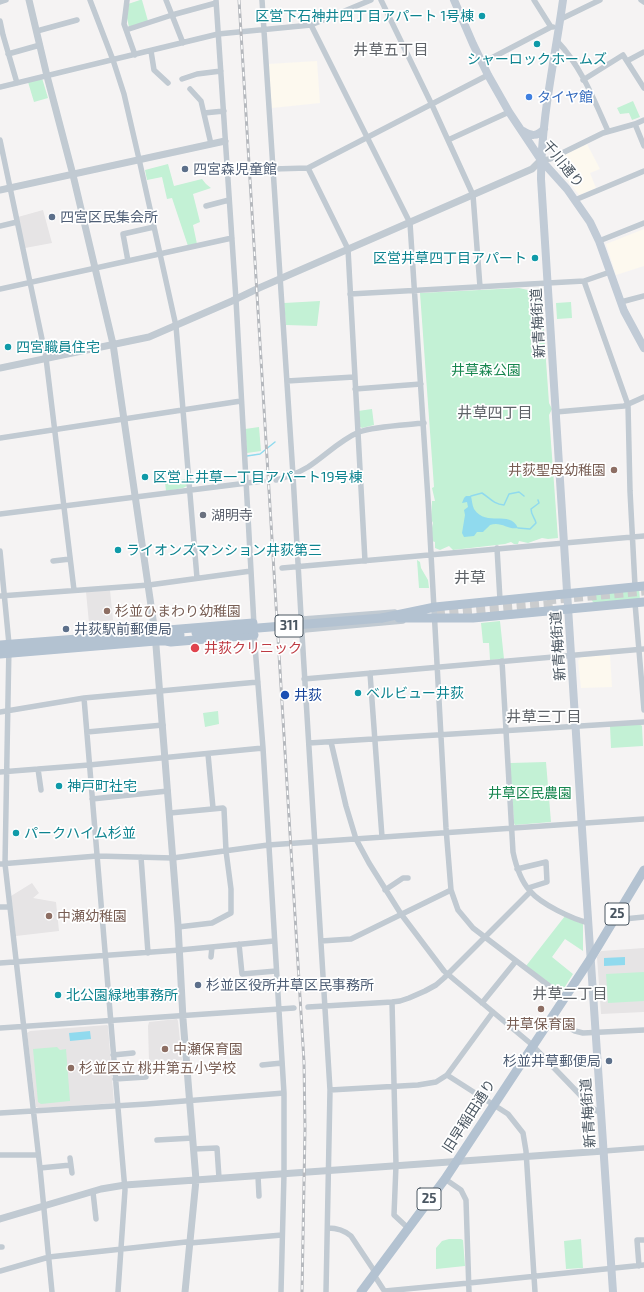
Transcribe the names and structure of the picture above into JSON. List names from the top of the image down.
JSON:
{
  "streets": {
    "main road": [
      "千川通り",
      "新青梅街道",
      "311",
      "25",
      "旧早稲田通り"
    ]
  },
  "crossings": [
    ["千川通り", "新青梅街道"],
    ["新青梅街道", "311"],
    ["新青梅街道", "旧早稲田通り"]
  ],
  "districts": [
    "井草五丁目",
    "井草四丁目",
    "井草",
    "井草三丁目",
    "井草二丁目"
  ],
  "parks": ["井草森公園", "井草区民農園"],
  "places": [
    "区営下石神井四丁目アパート 1号棟",
    "シャーロックホームズ",
    "タイヤ館",
    "四宮森児童館",
    "四宮区民集会所",
    "区営井草四丁目アパート",
    "四宮職員住宅",
    "井荻聖母幼稚園",
    "区営上井草一丁目アパート19号棟",
    "湖明寺",
    "ライオンズマンション井荻第三",
    "杉並ひまわり幼稚園",
    "井荻駅前郵便局",
    "井荻クリニック",
    "ベルビュー井荻",
    "井荻",
    "神戸町社宅",
    "パークハイム杉並",
    "中瀬幼稚園",
    "杉並区役所井草区民事務所",
    "北公園緑地事務所",
    "井草保育園",
    "中瀬保育園",
    "杉並井草郵便局",
    "杉並区立 桃井第五小学校"
  ]
}
